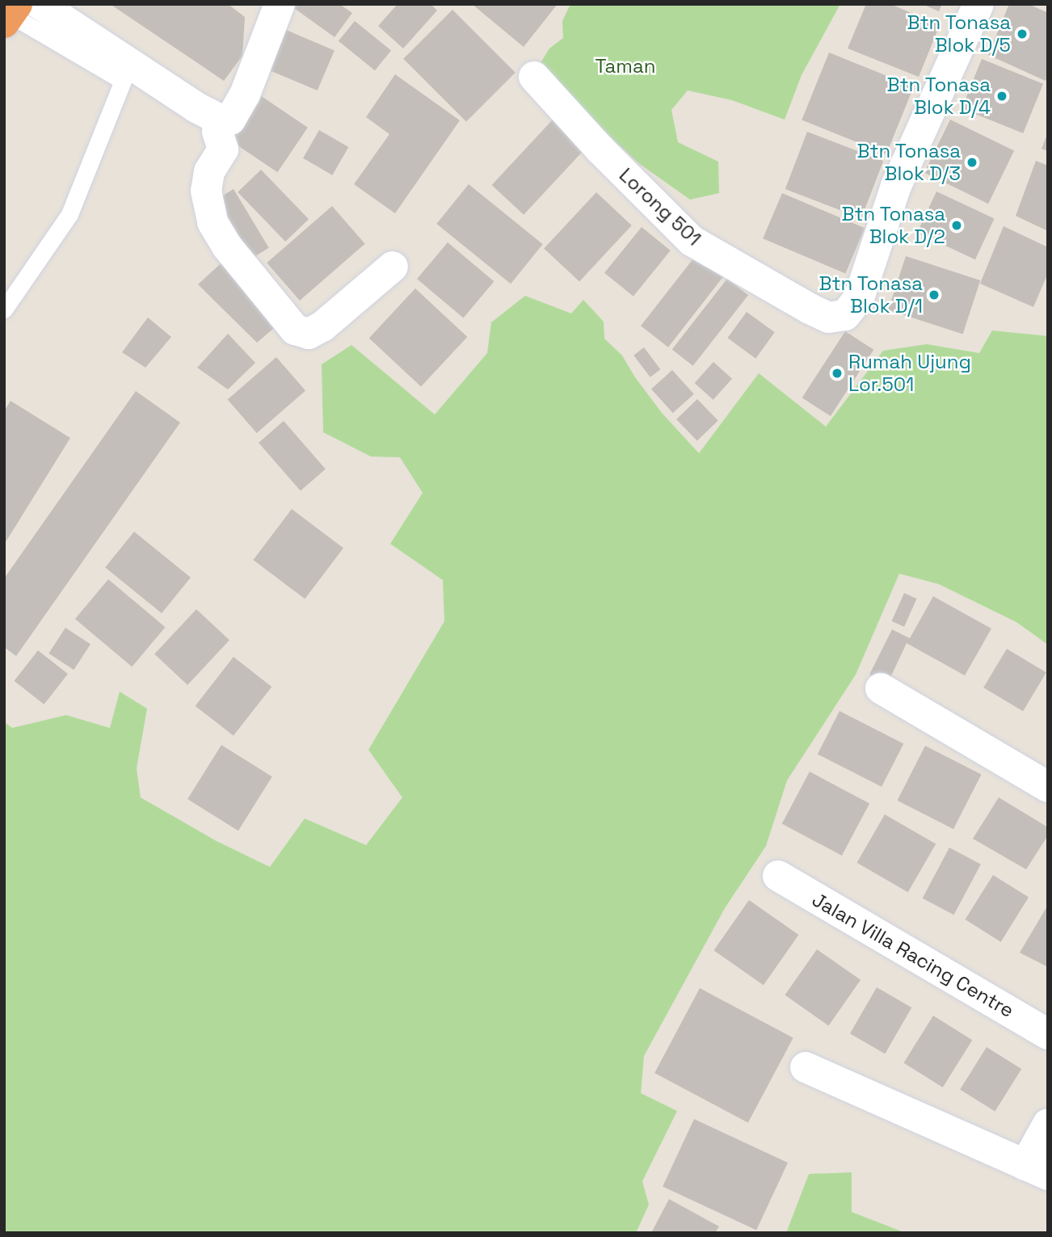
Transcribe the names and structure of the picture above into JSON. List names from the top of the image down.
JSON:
{
  "streets": {
    "street": ["Lorong 501", "Jalan Villa Racing Centre"]
  },
  "parks": ["Taman"],
  "places": [
    "Btn Tonasa Blok D/5",
    "Btn Tonasa Blok D/4",
    "Btn Tonasa Blok D/3",
    "Btn Tonasa Blok D/2",
    "Btn Tonasa Blok D/1",
    "Rumah Ujung Lor.501"
  ]
}
